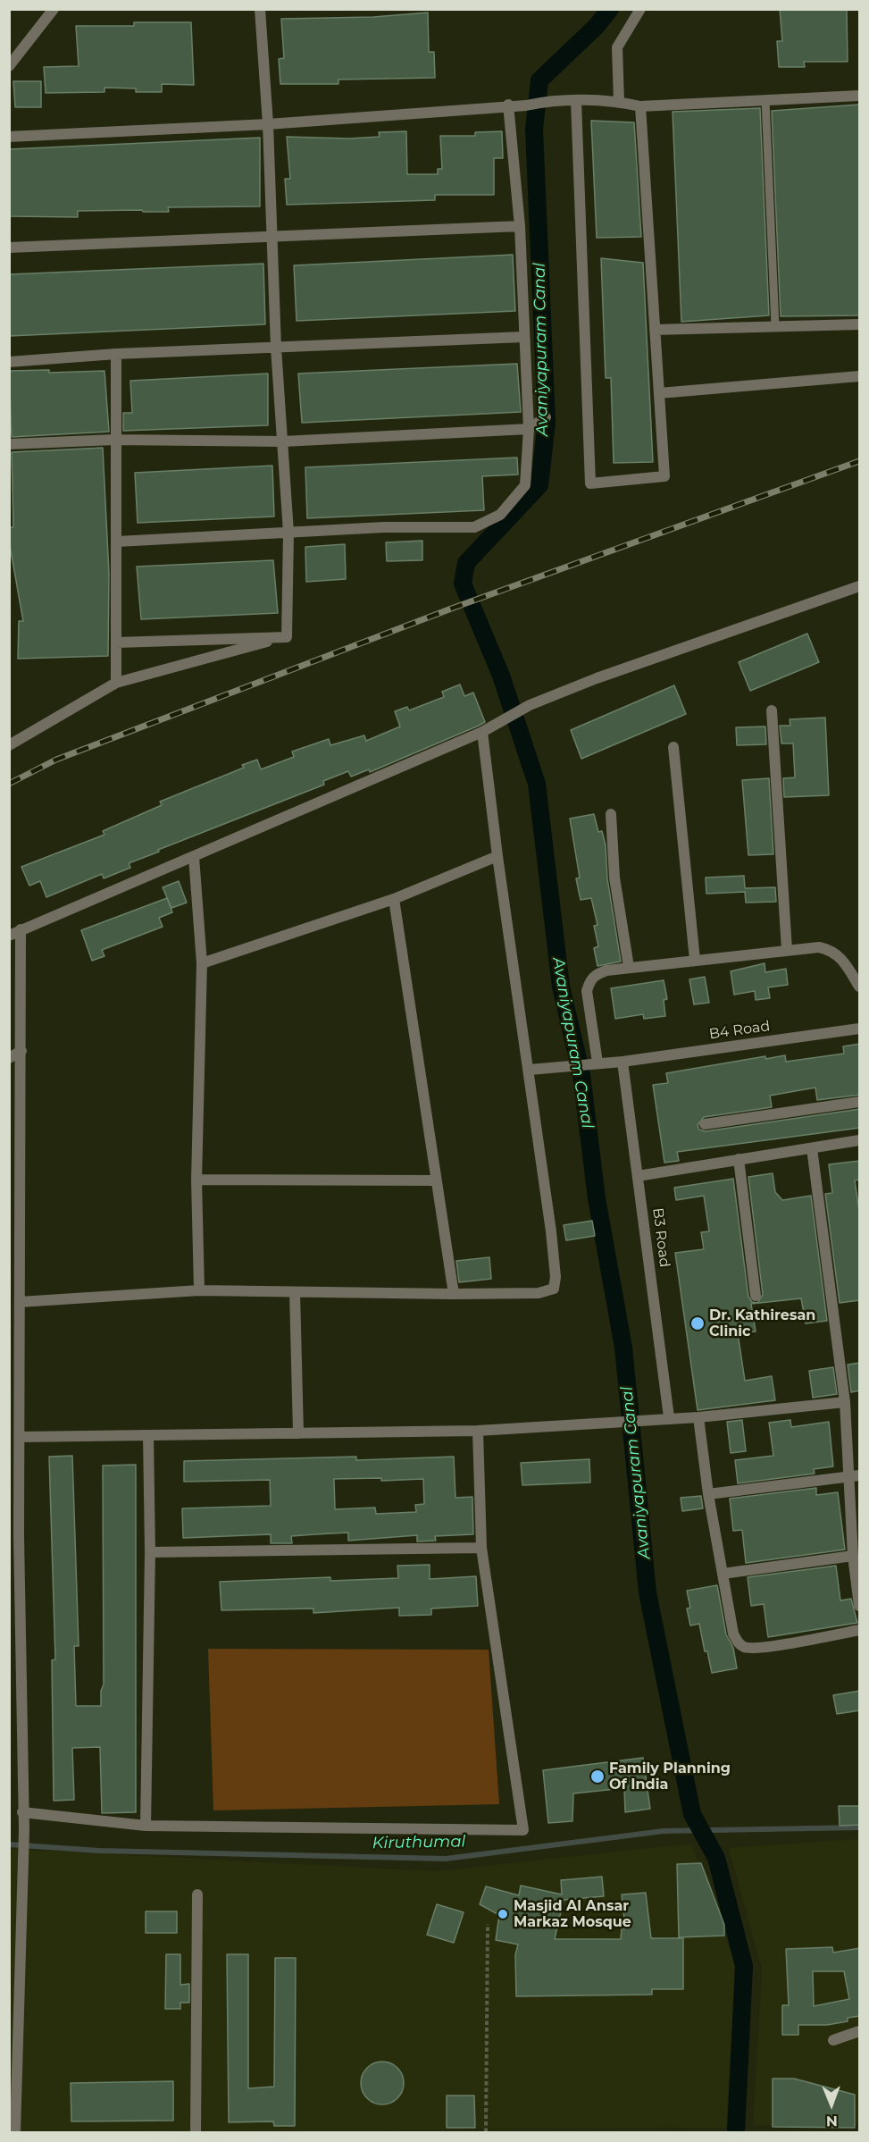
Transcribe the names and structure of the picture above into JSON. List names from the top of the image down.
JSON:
{
  "streets": {
    "street": ["B4 Road", "B3 Road"]
  },
  "crossings": [
    ["B4 Road", "B3 Road"]
  ],
  "water": ["Avaniyapuram Canal", "Kiruthumal"],
  "places": ["Dr. Kathiresan Clinic", "Family Planning Of India", "Masjid Al Ansar Markaz Mosque"],
  "north": "bottom"
}
